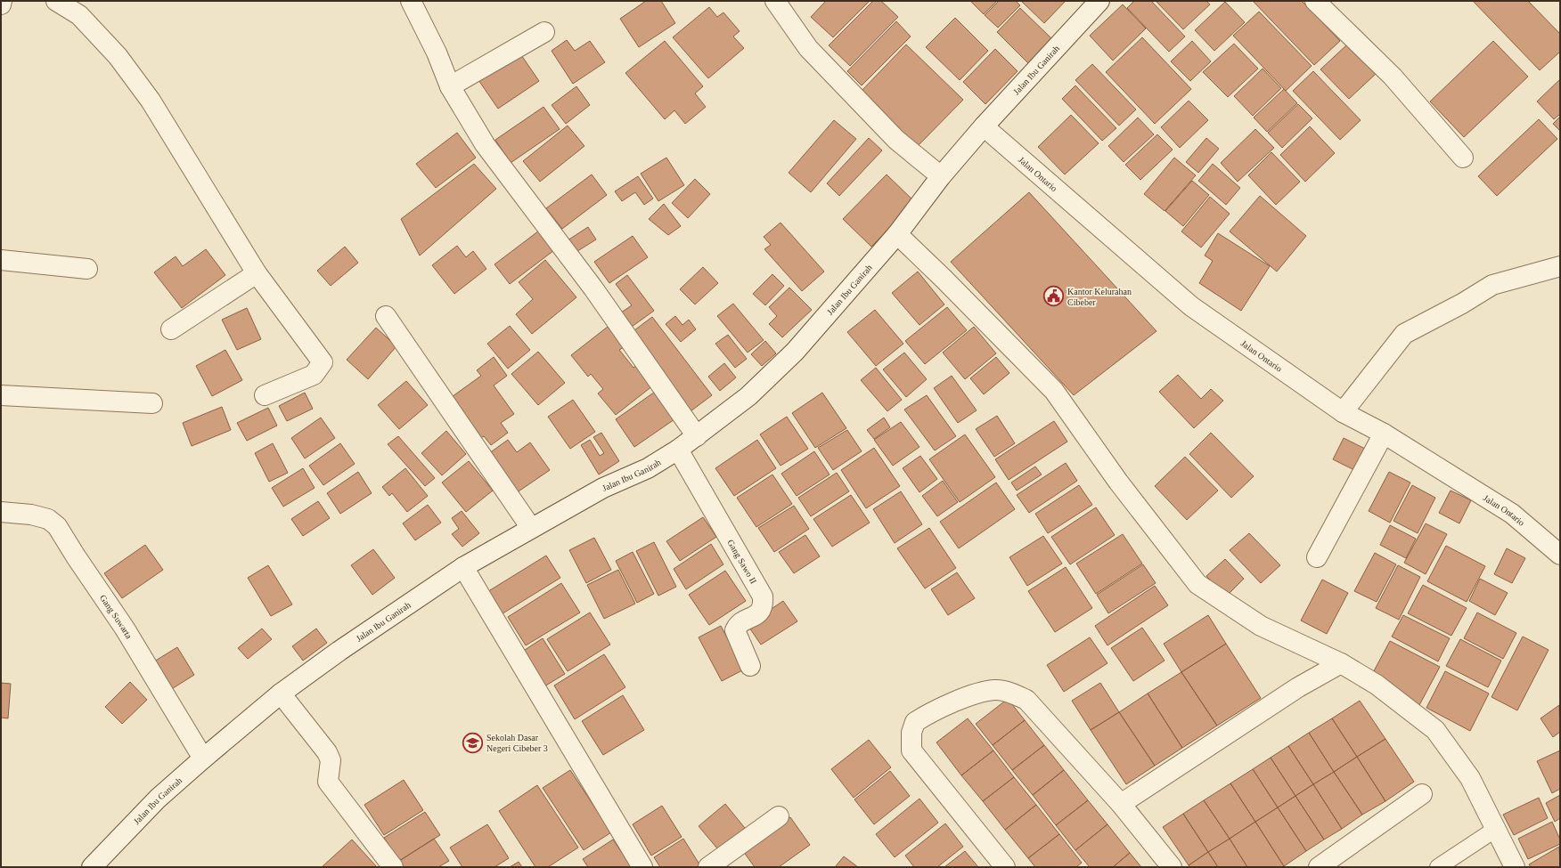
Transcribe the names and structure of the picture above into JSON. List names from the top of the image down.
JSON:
{
  "streets": {
    "street": [
      "Jalan Ibu Ganirah",
      "Jalan Ontario",
      "Gang Sawo II",
      "Gang Suwarta"
    ]
  },
  "crossings": [
    ["Jalan Ibu Ganirah", "Jalan Ontario"],
    ["Jalan Ibu Ganirah", "Gang Sawo II"],
    ["Jalan Ibu Ganirah", "Gang Suwarta"]
  ],
  "places": {
    "public building": ["Kantor Kelurahan Cibeber"],
    "school or university": ["Sekolah Dasar Negeri Cibeber 3"]
  }
}
